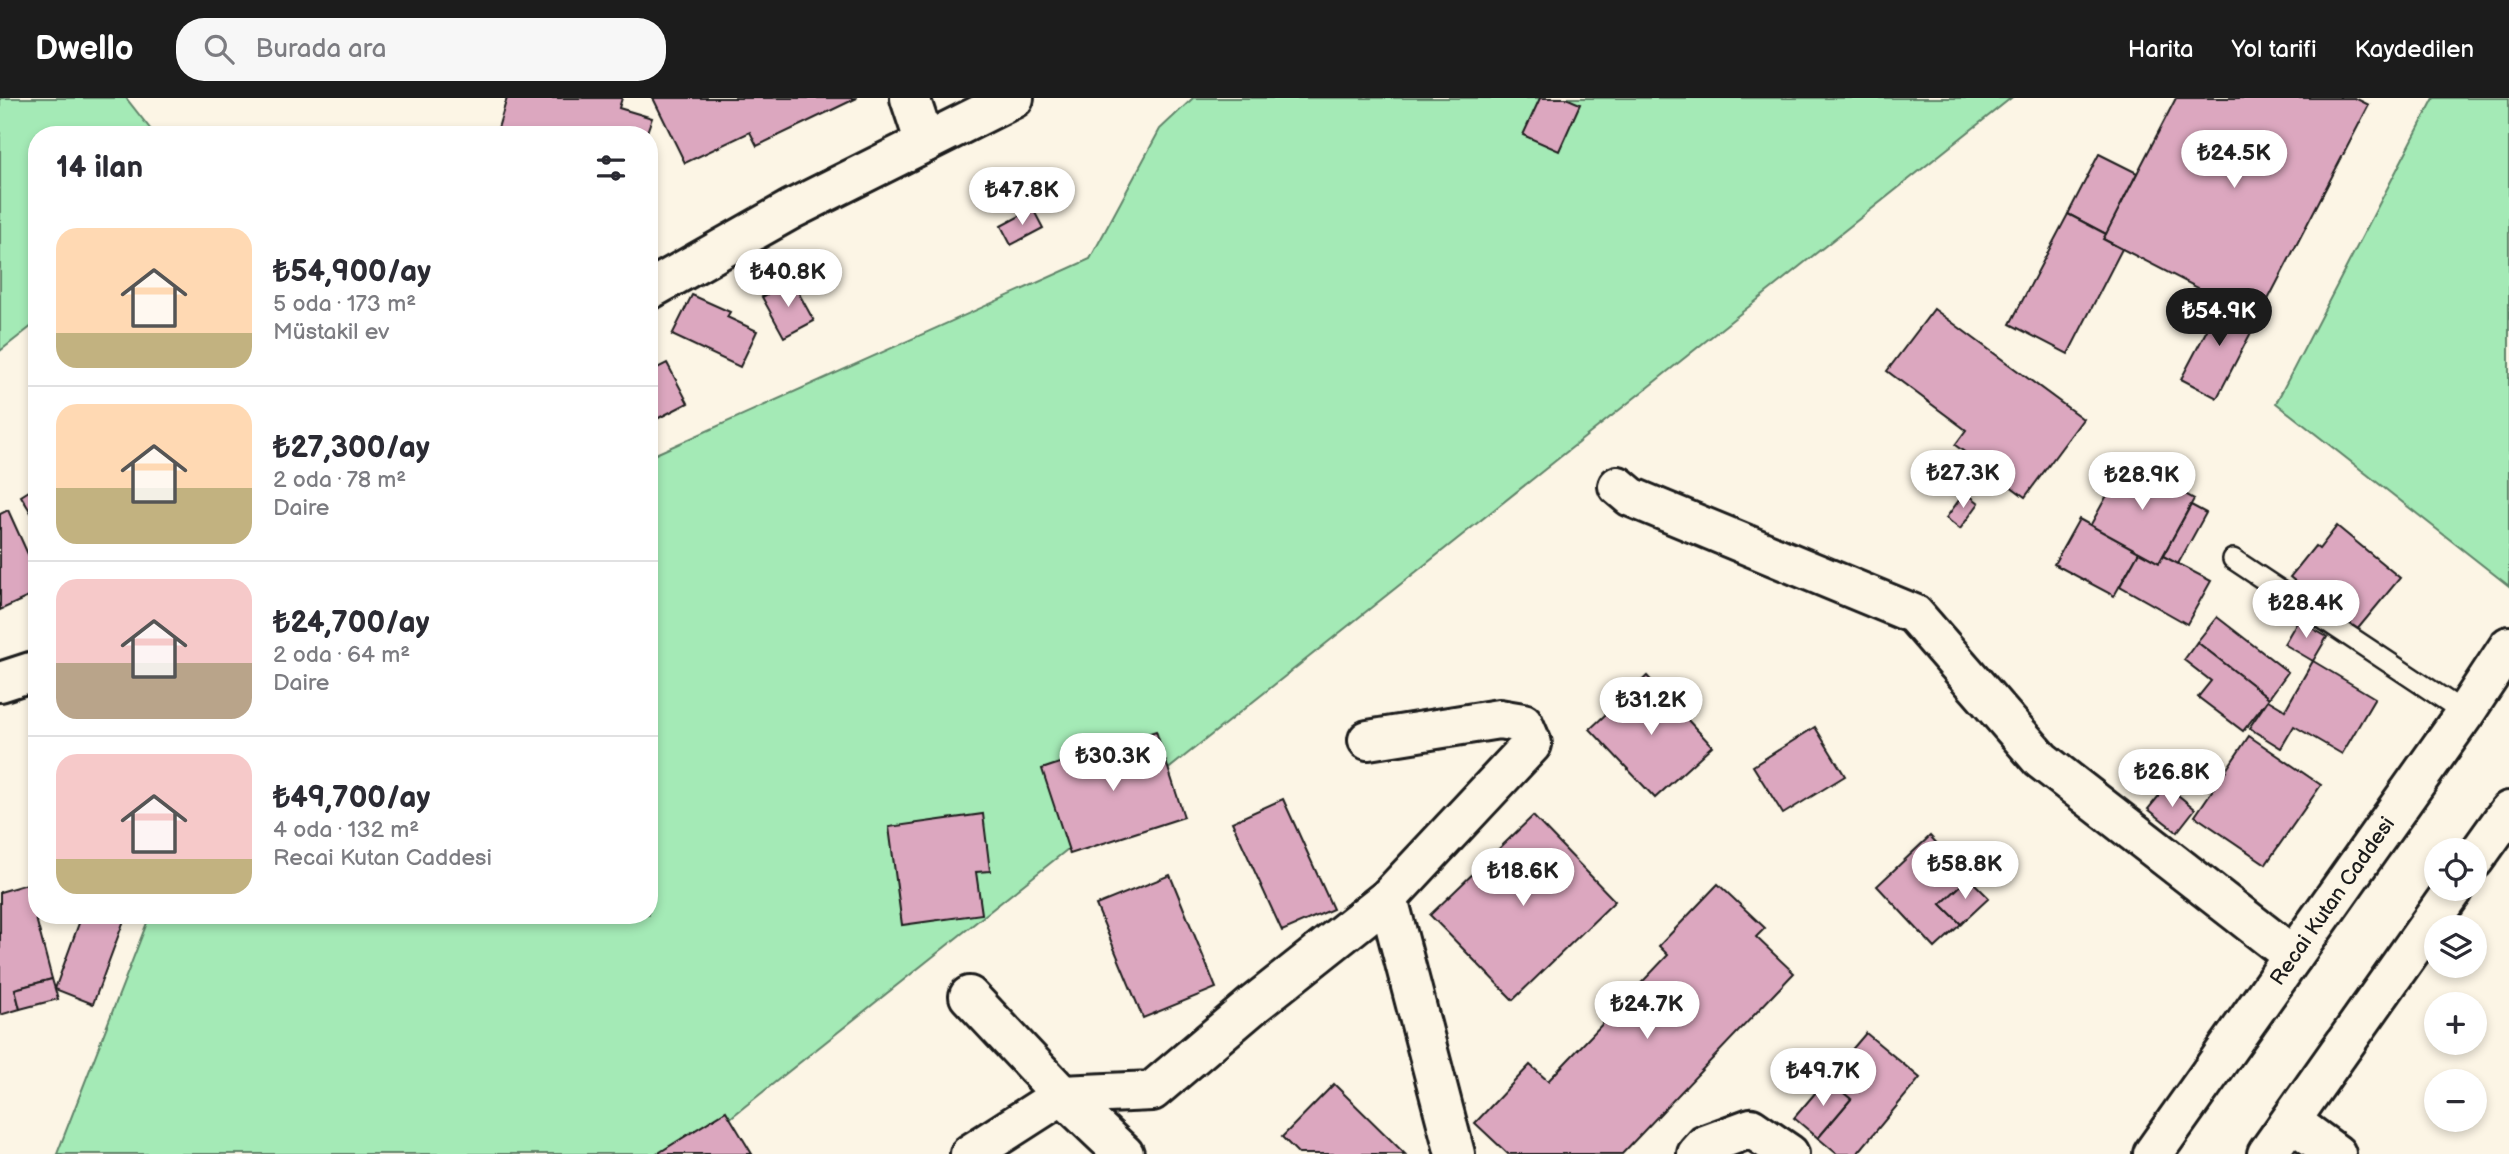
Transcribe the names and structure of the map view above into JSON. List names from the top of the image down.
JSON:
{
  "streets": {
    "street": ["Recai Kutan Caddesi"]
  },
  "page": {
    "header": "Dwello",
    "search": "Burada ara",
    "nav": ["Harita", "Yol tarifi", "Kaydedilen"],
    "heading": "14 ilan",
    "price": [
      "₺24.5K",
      "₺47.8K",
      "₺40.8K",
      "₺54.9K",
      "₺27.3K",
      "₺28.9K",
      "₺28.4K",
      "₺31.2K",
      "₺30.3K",
      "₺26.8K",
      "₺58.8K",
      "₺18.6K",
      "₺24.7K",
      "₺49.7K"
    ],
    "list": [
      {
        "name": "₺54,900/ay",
        "note": "5 oda · 173 m² · Müstakil ev"
      },
      {
        "name": "₺27,300/ay",
        "note": "2 oda · 78 m² · Daire"
      },
      {
        "name": "₺24,700/ay",
        "note": "2 oda · 64 m² · Daire"
      },
      {
        "name": "₺49,700/ay",
        "note": "4 oda · 132 m² · Recai Kutan Caddesi"
      }
    ],
    "map_buttons": ["+", "−"]
  }
}
